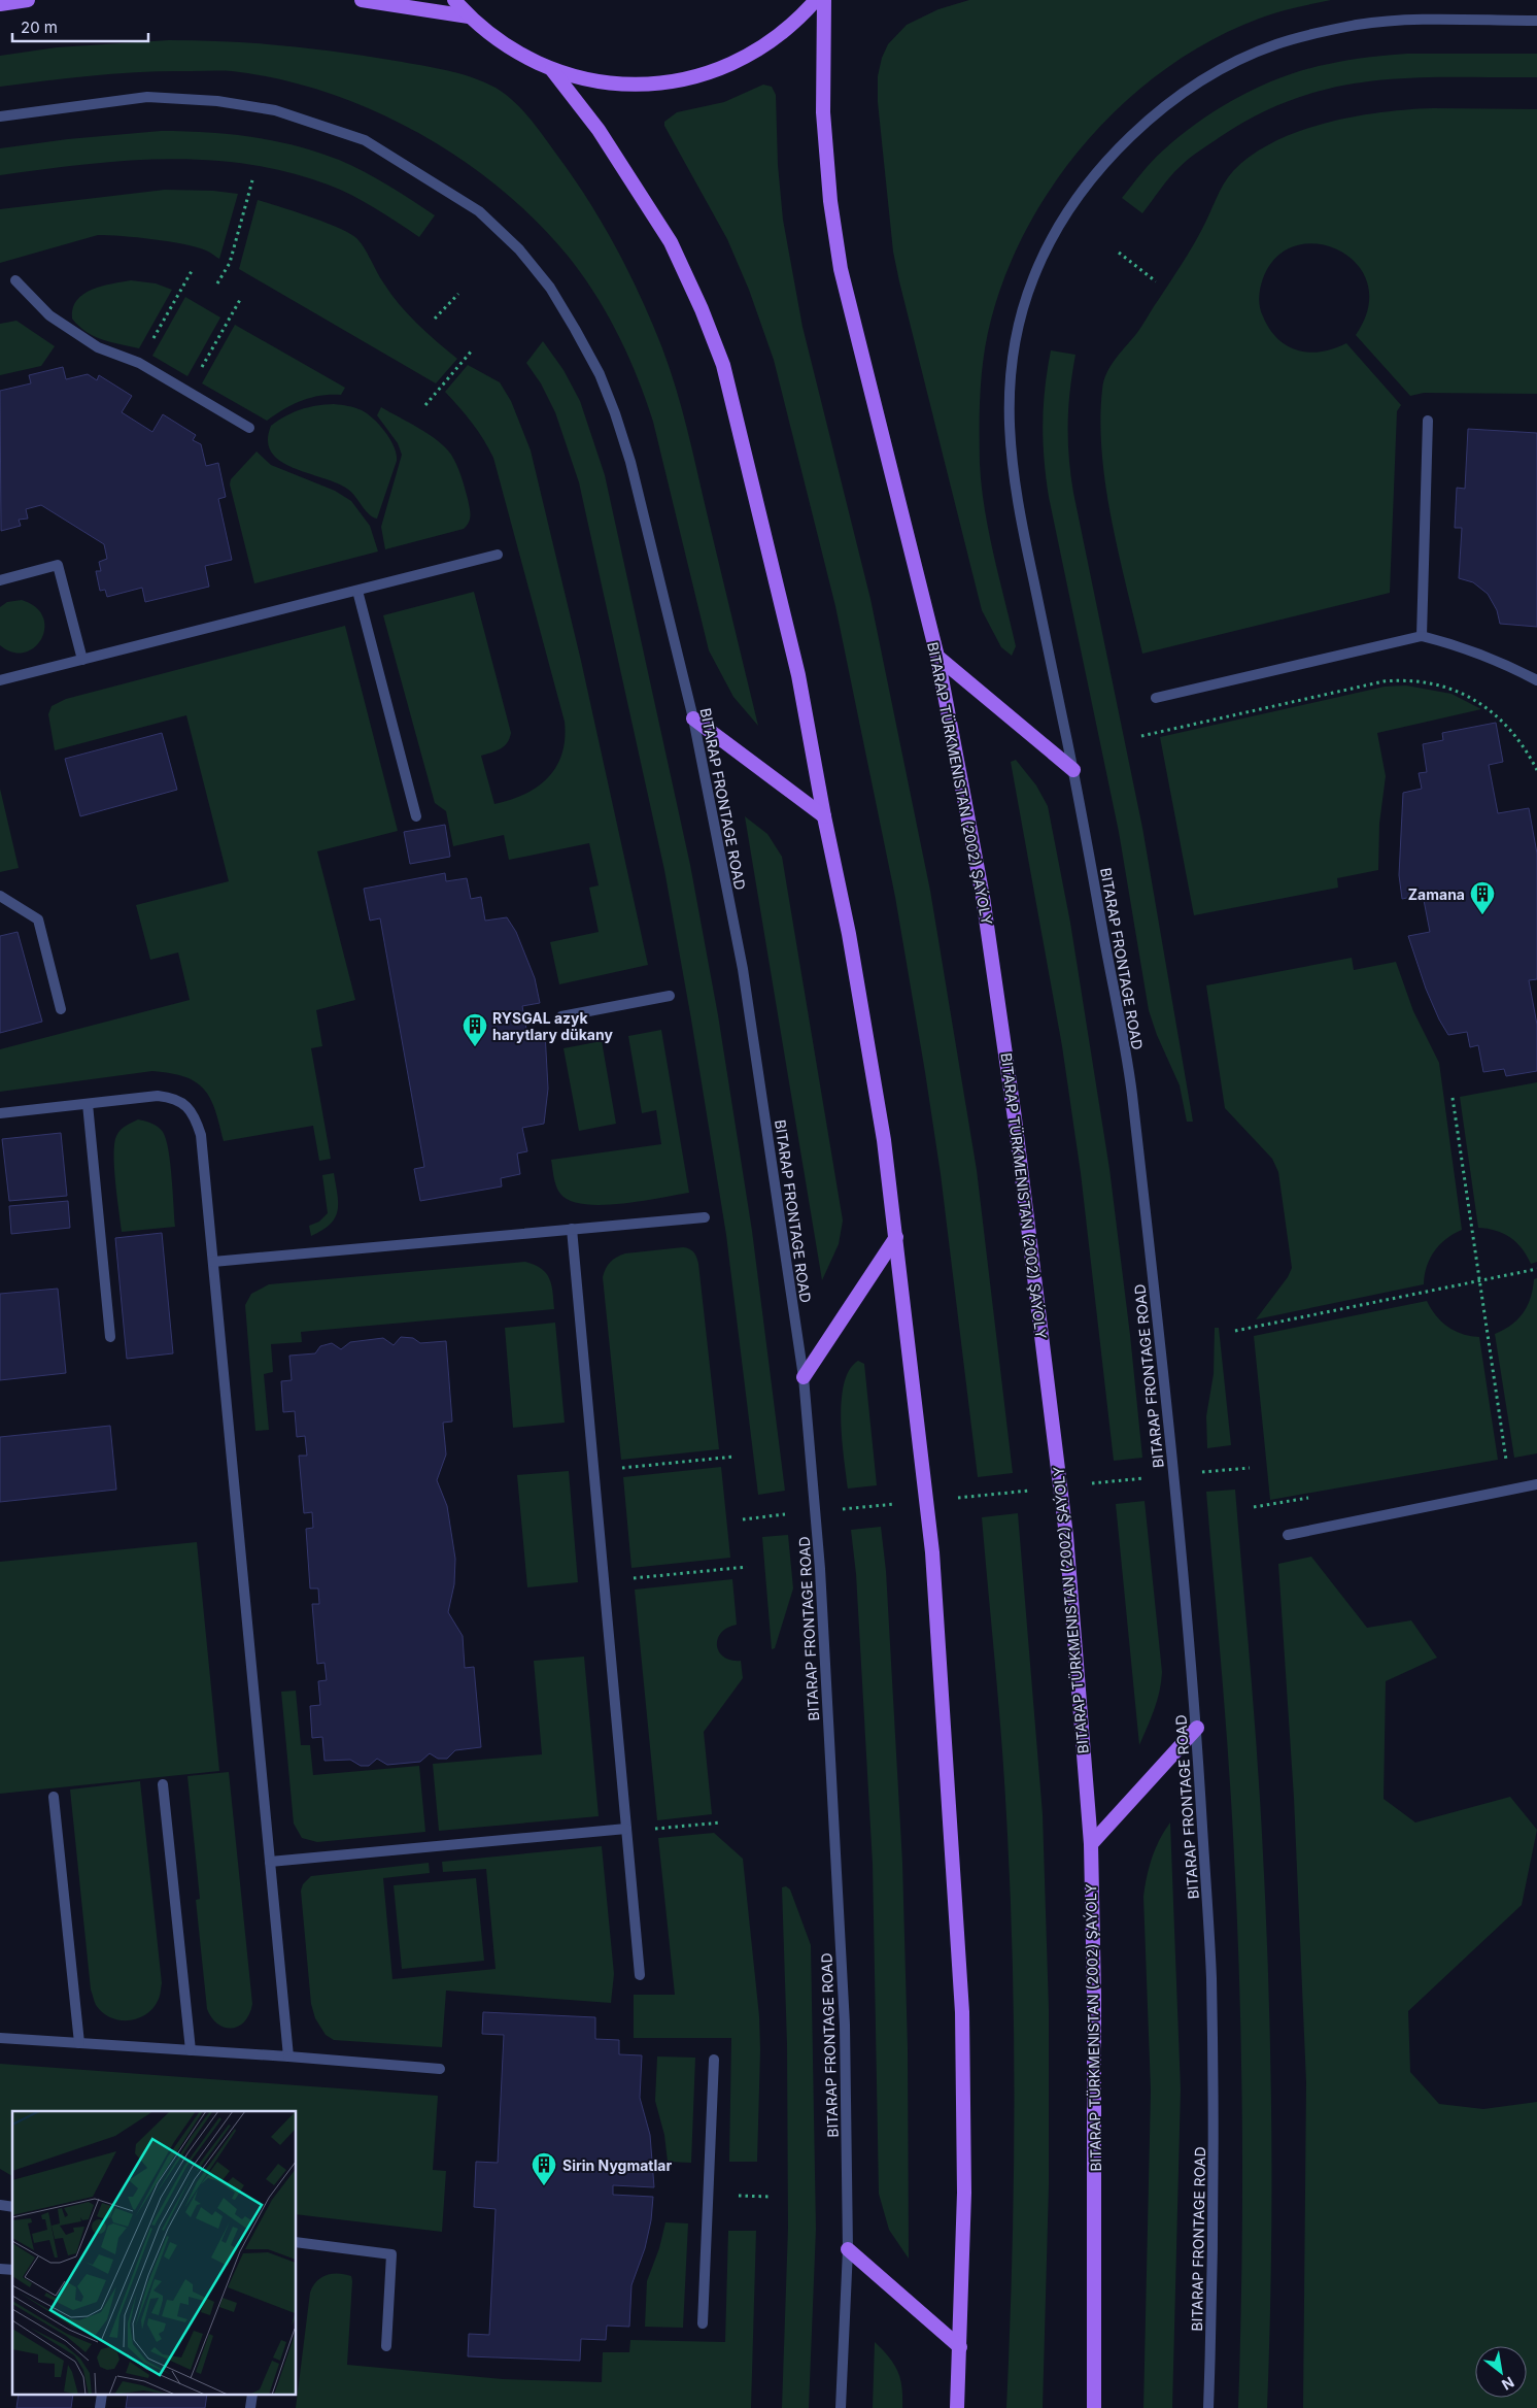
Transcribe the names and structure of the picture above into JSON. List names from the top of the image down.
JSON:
{
  "streets": {
    "main road": ["BITARAP TÜRKMENISTAN (2002) ŞAÝOLY"],
    "street": ["BITARAP FRONTAGE ROAD"]
  },
  "places": {
    "building": ["Zamana", "RYSGAL azyk harytlary dükany", "Sirin Nygmatlar"]
  },
  "scale_bar": "20 m",
  "north": "bottom right"
}
